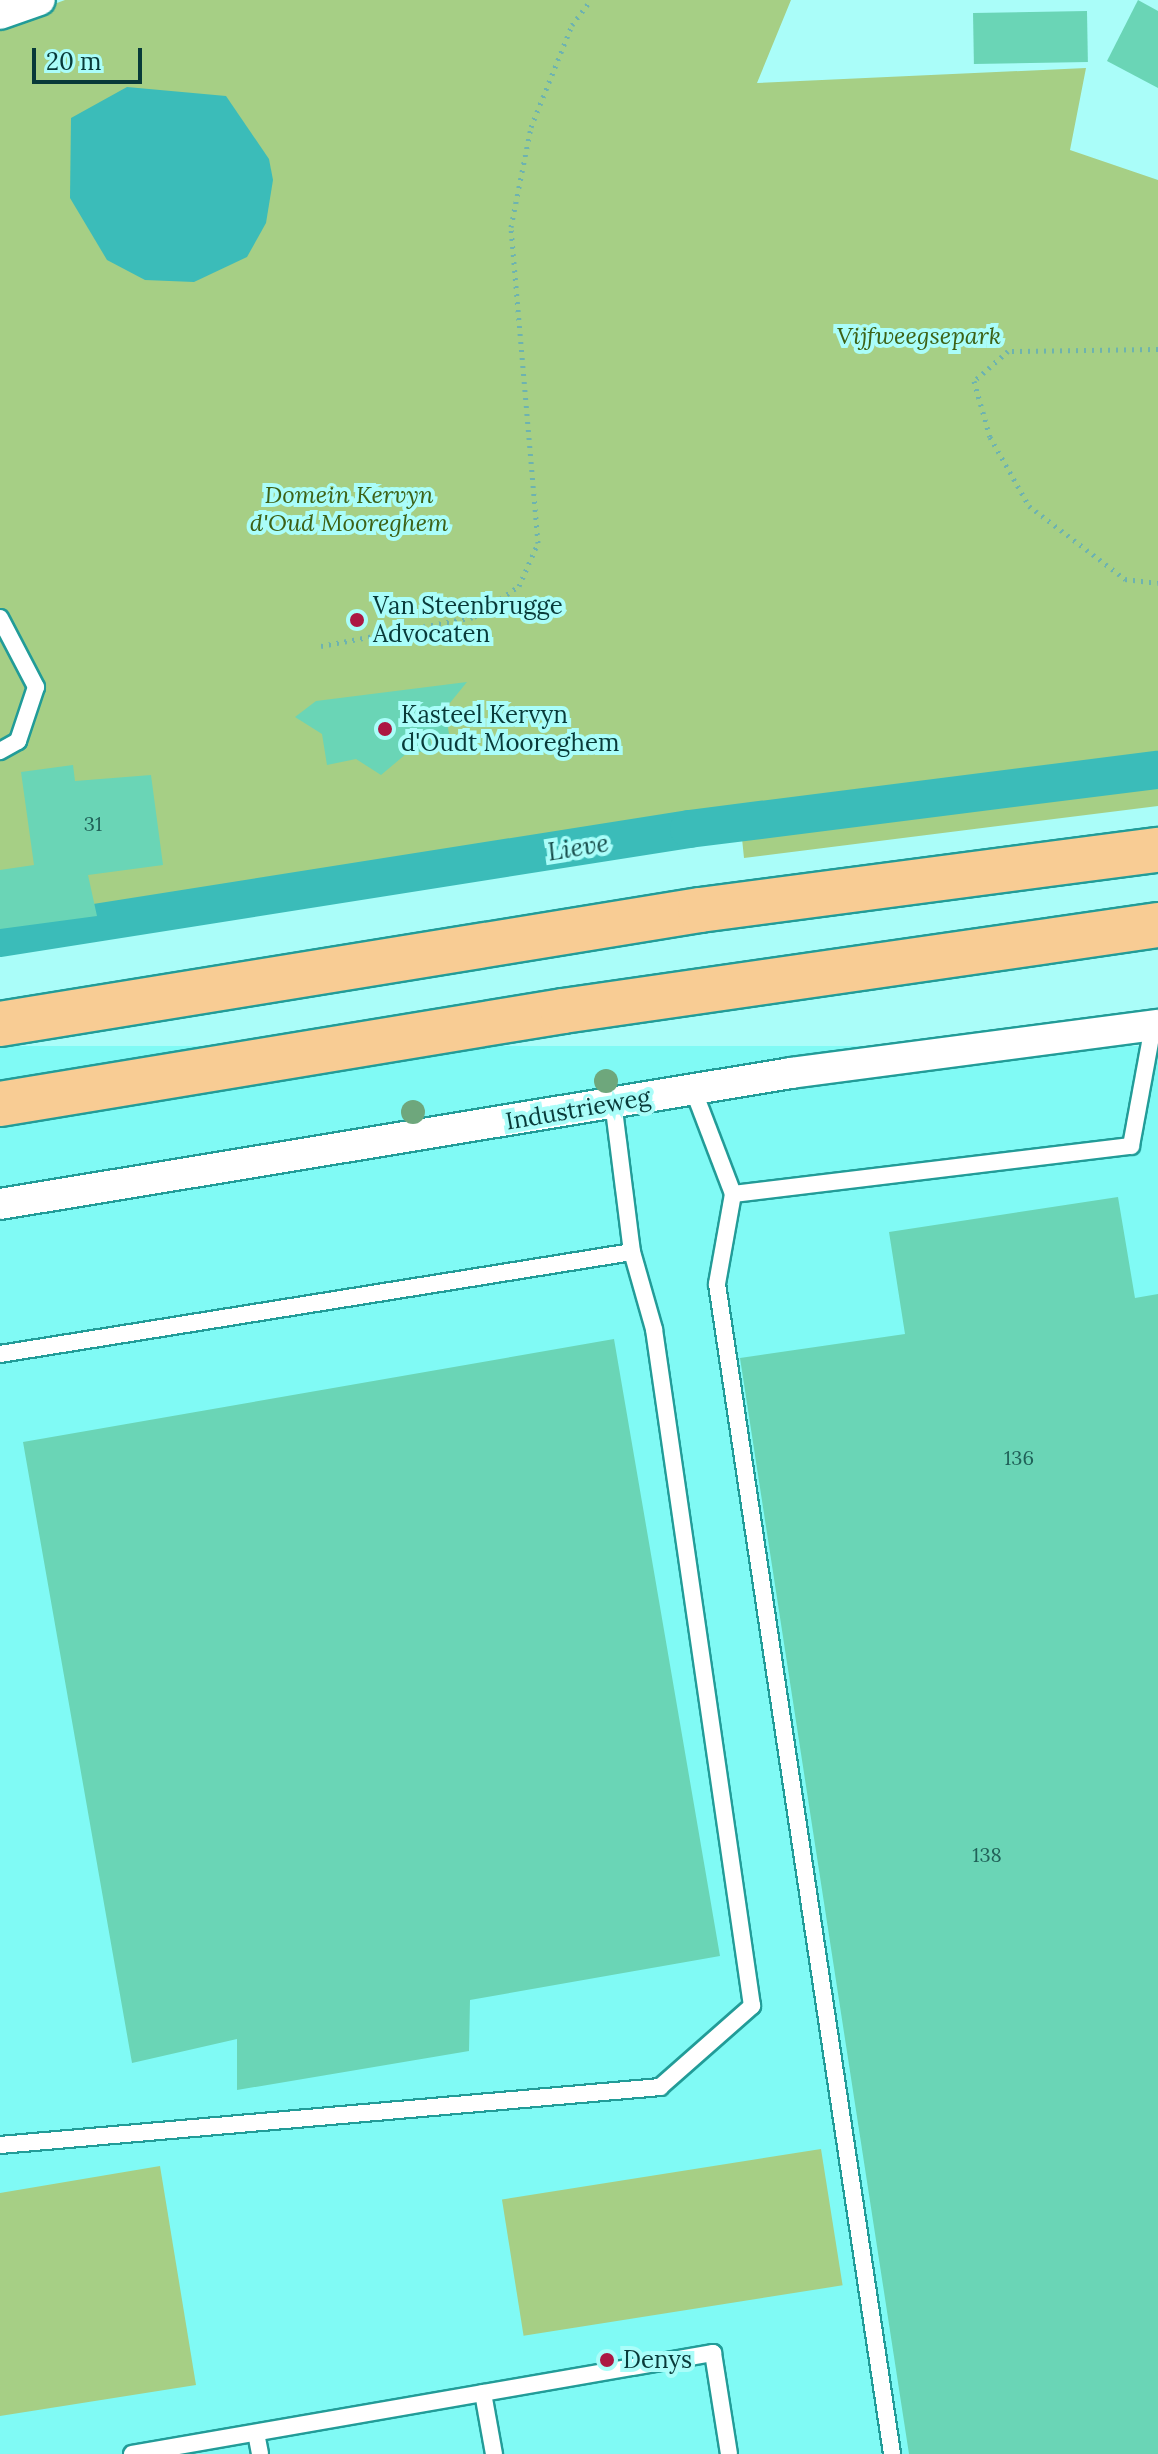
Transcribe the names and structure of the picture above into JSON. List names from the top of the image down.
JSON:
{
  "streets": {
    "street": ["Industrieweg"]
  },
  "water": ["Lieve"],
  "parks": ["Vijfweegsepark", "Domein Kervyn d'Oud Mooreghem"],
  "places": ["Van Steenbrugge Advocaten", "Kasteel Kervyn d'Oudt Mooreghem", "Denys"],
  "house_numbers": ["31", "136", "138"],
  "scale_bar": "20 m"
}
